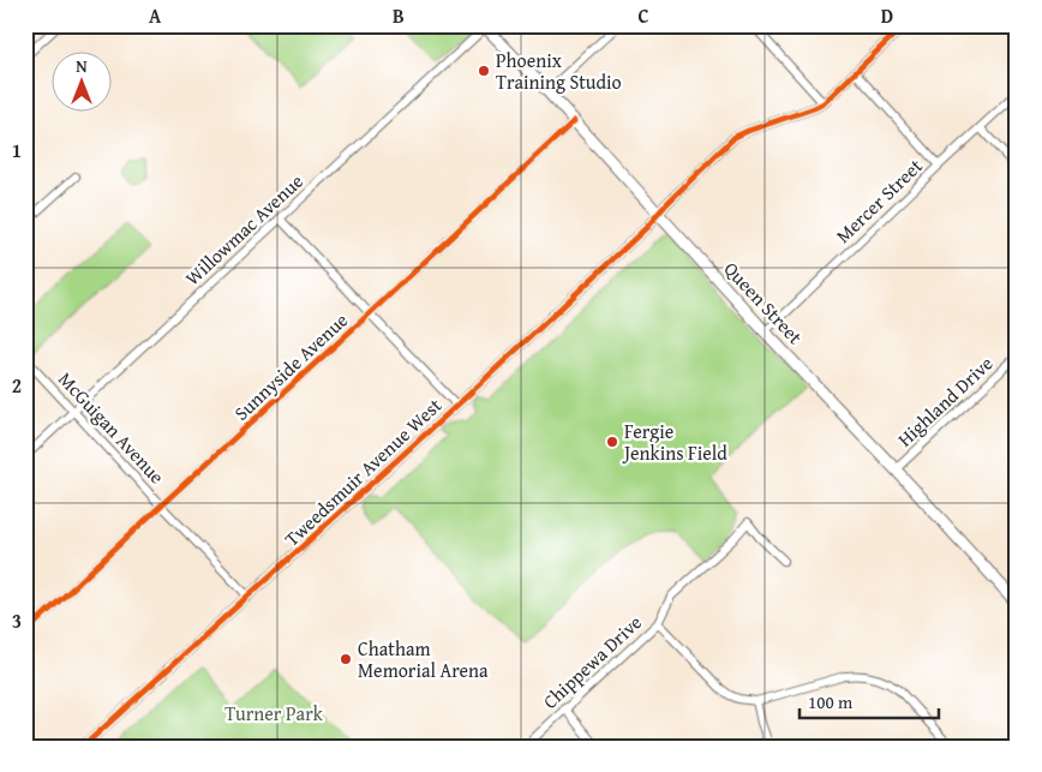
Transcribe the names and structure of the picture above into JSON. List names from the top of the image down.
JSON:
{
  "streets": {
    "main road": ["Queen Street"],
    "street": [
      "Mercer Street",
      "Willowmac Avenue",
      "Sunnyside Avenue",
      "Highland Drive",
      "McGuigan Avenue",
      "Tweedsmuir Avenue West",
      "Chippewa Drive"
    ]
  },
  "crossings": [
    ["Mercer Street", "Queen Street"],
    ["Willowmac Avenue", "Queen Street"],
    ["Willowmac Avenue", "McGuigan Avenue"],
    ["Queen Street", "Sunnyside Avenue"],
    ["Queen Street", "Highland Drive"],
    ["Queen Street", "Tweedsmuir Avenue West"],
    ["Sunnyside Avenue", "McGuigan Avenue"],
    ["McGuigan Avenue", "Tweedsmuir Avenue West"]
  ],
  "parks": ["Turner Park"],
  "places": ["Phoenix Training Studio", "Fergie Jenkins Field", "Chatham Memorial Arena"],
  "scale_bar": "100 m",
  "north": "top",
  "grid": {
    "columns": [
      "A",
      "B",
      "C",
      "D"
    ],
    "rows": ["1", "2", "3"]
  }
}
